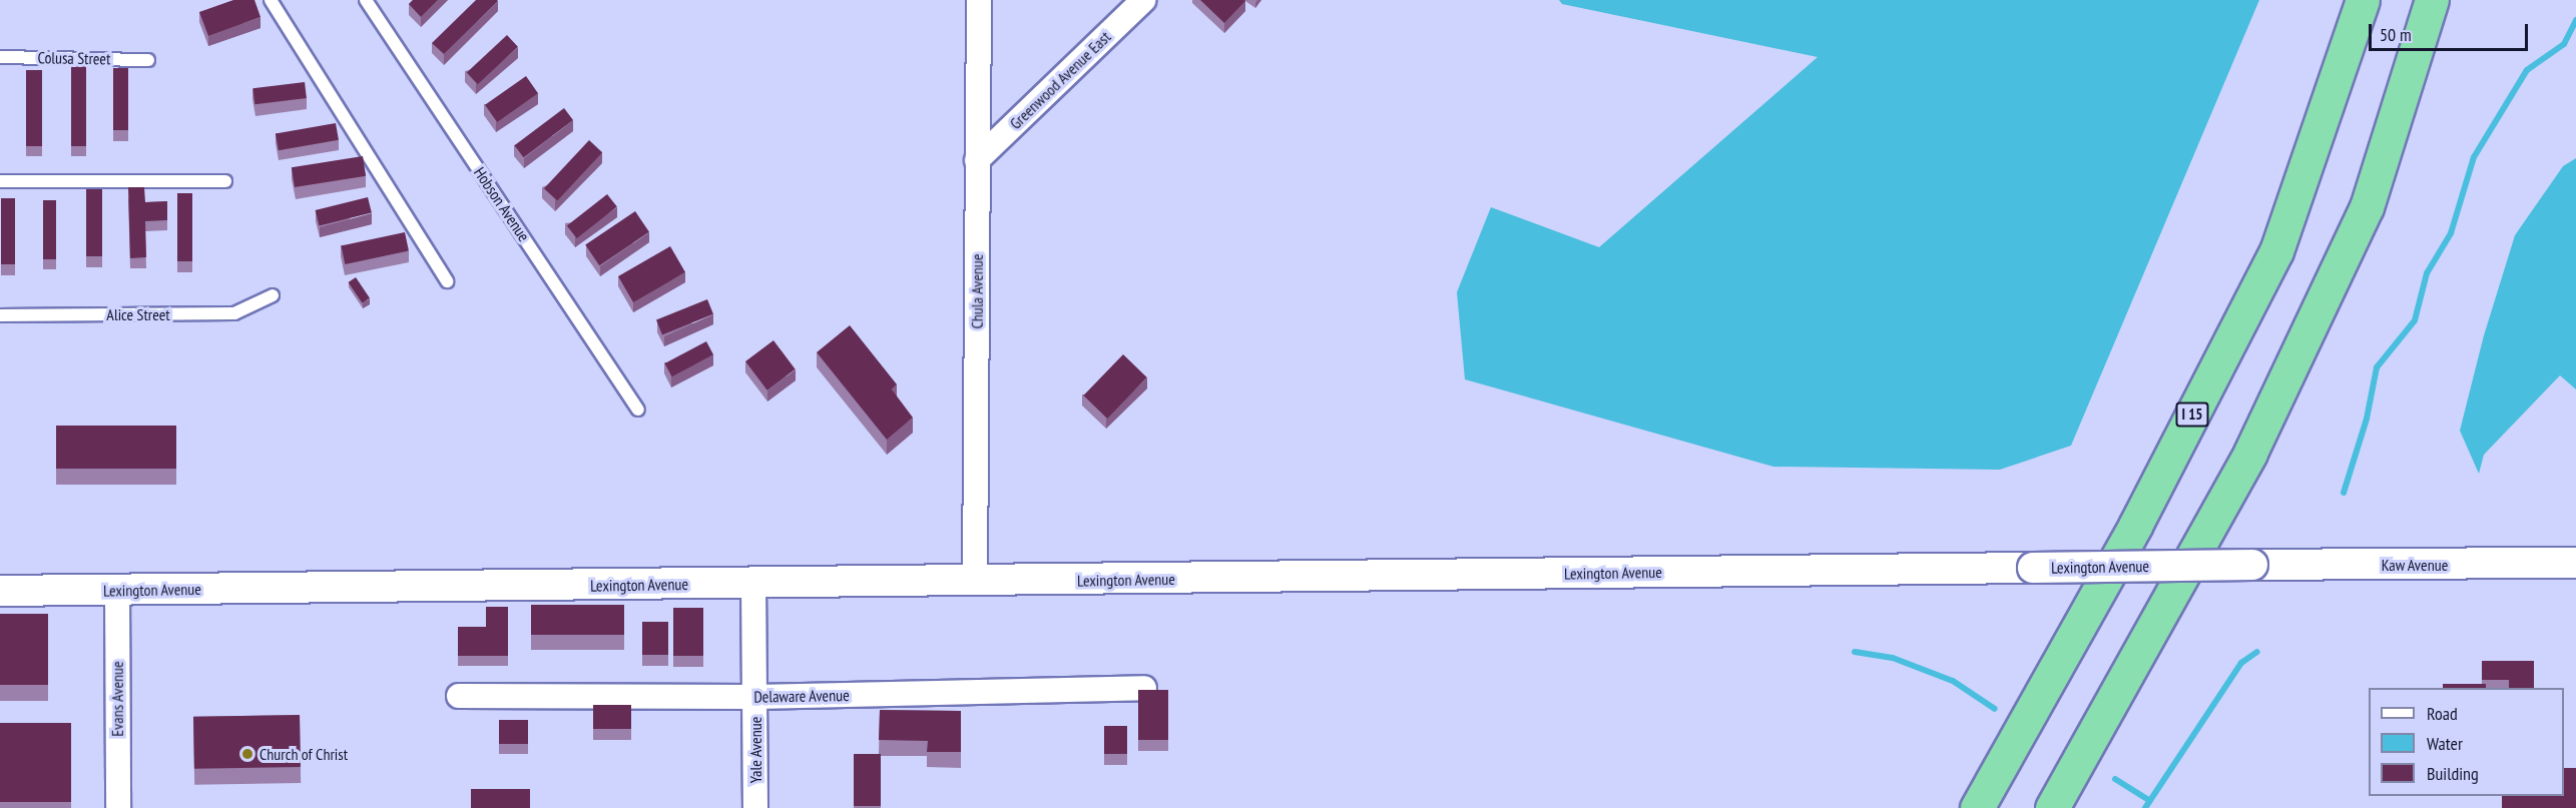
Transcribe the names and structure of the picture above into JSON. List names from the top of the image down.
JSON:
{
  "streets": {
    "highway": ["I 15"],
    "street": [
      "Greenwood Avenue East",
      "Chula Avenue",
      "Kaw Avenue",
      "Lexington Avenue",
      "Delaware Avenue",
      "Evans Avenue",
      "Yale Avenue"
    ],
    "lane": ["Colusa Street", "Hobson Avenue", "Alice Street"]
  },
  "crossings": [
    ["Greenwood Avenue East", "Chula Avenue"],
    ["Chula Avenue", "Lexington Avenue"],
    ["Kaw Avenue", "Lexington Avenue"],
    ["Lexington Avenue", "Evans Avenue"],
    ["Lexington Avenue", "Yale Avenue"],
    ["Delaware Avenue", "Yale Avenue"]
  ],
  "places": ["Church of Christ"],
  "legend": ["Road", "Water", "Building"],
  "scale_bar": "50 m"
}
